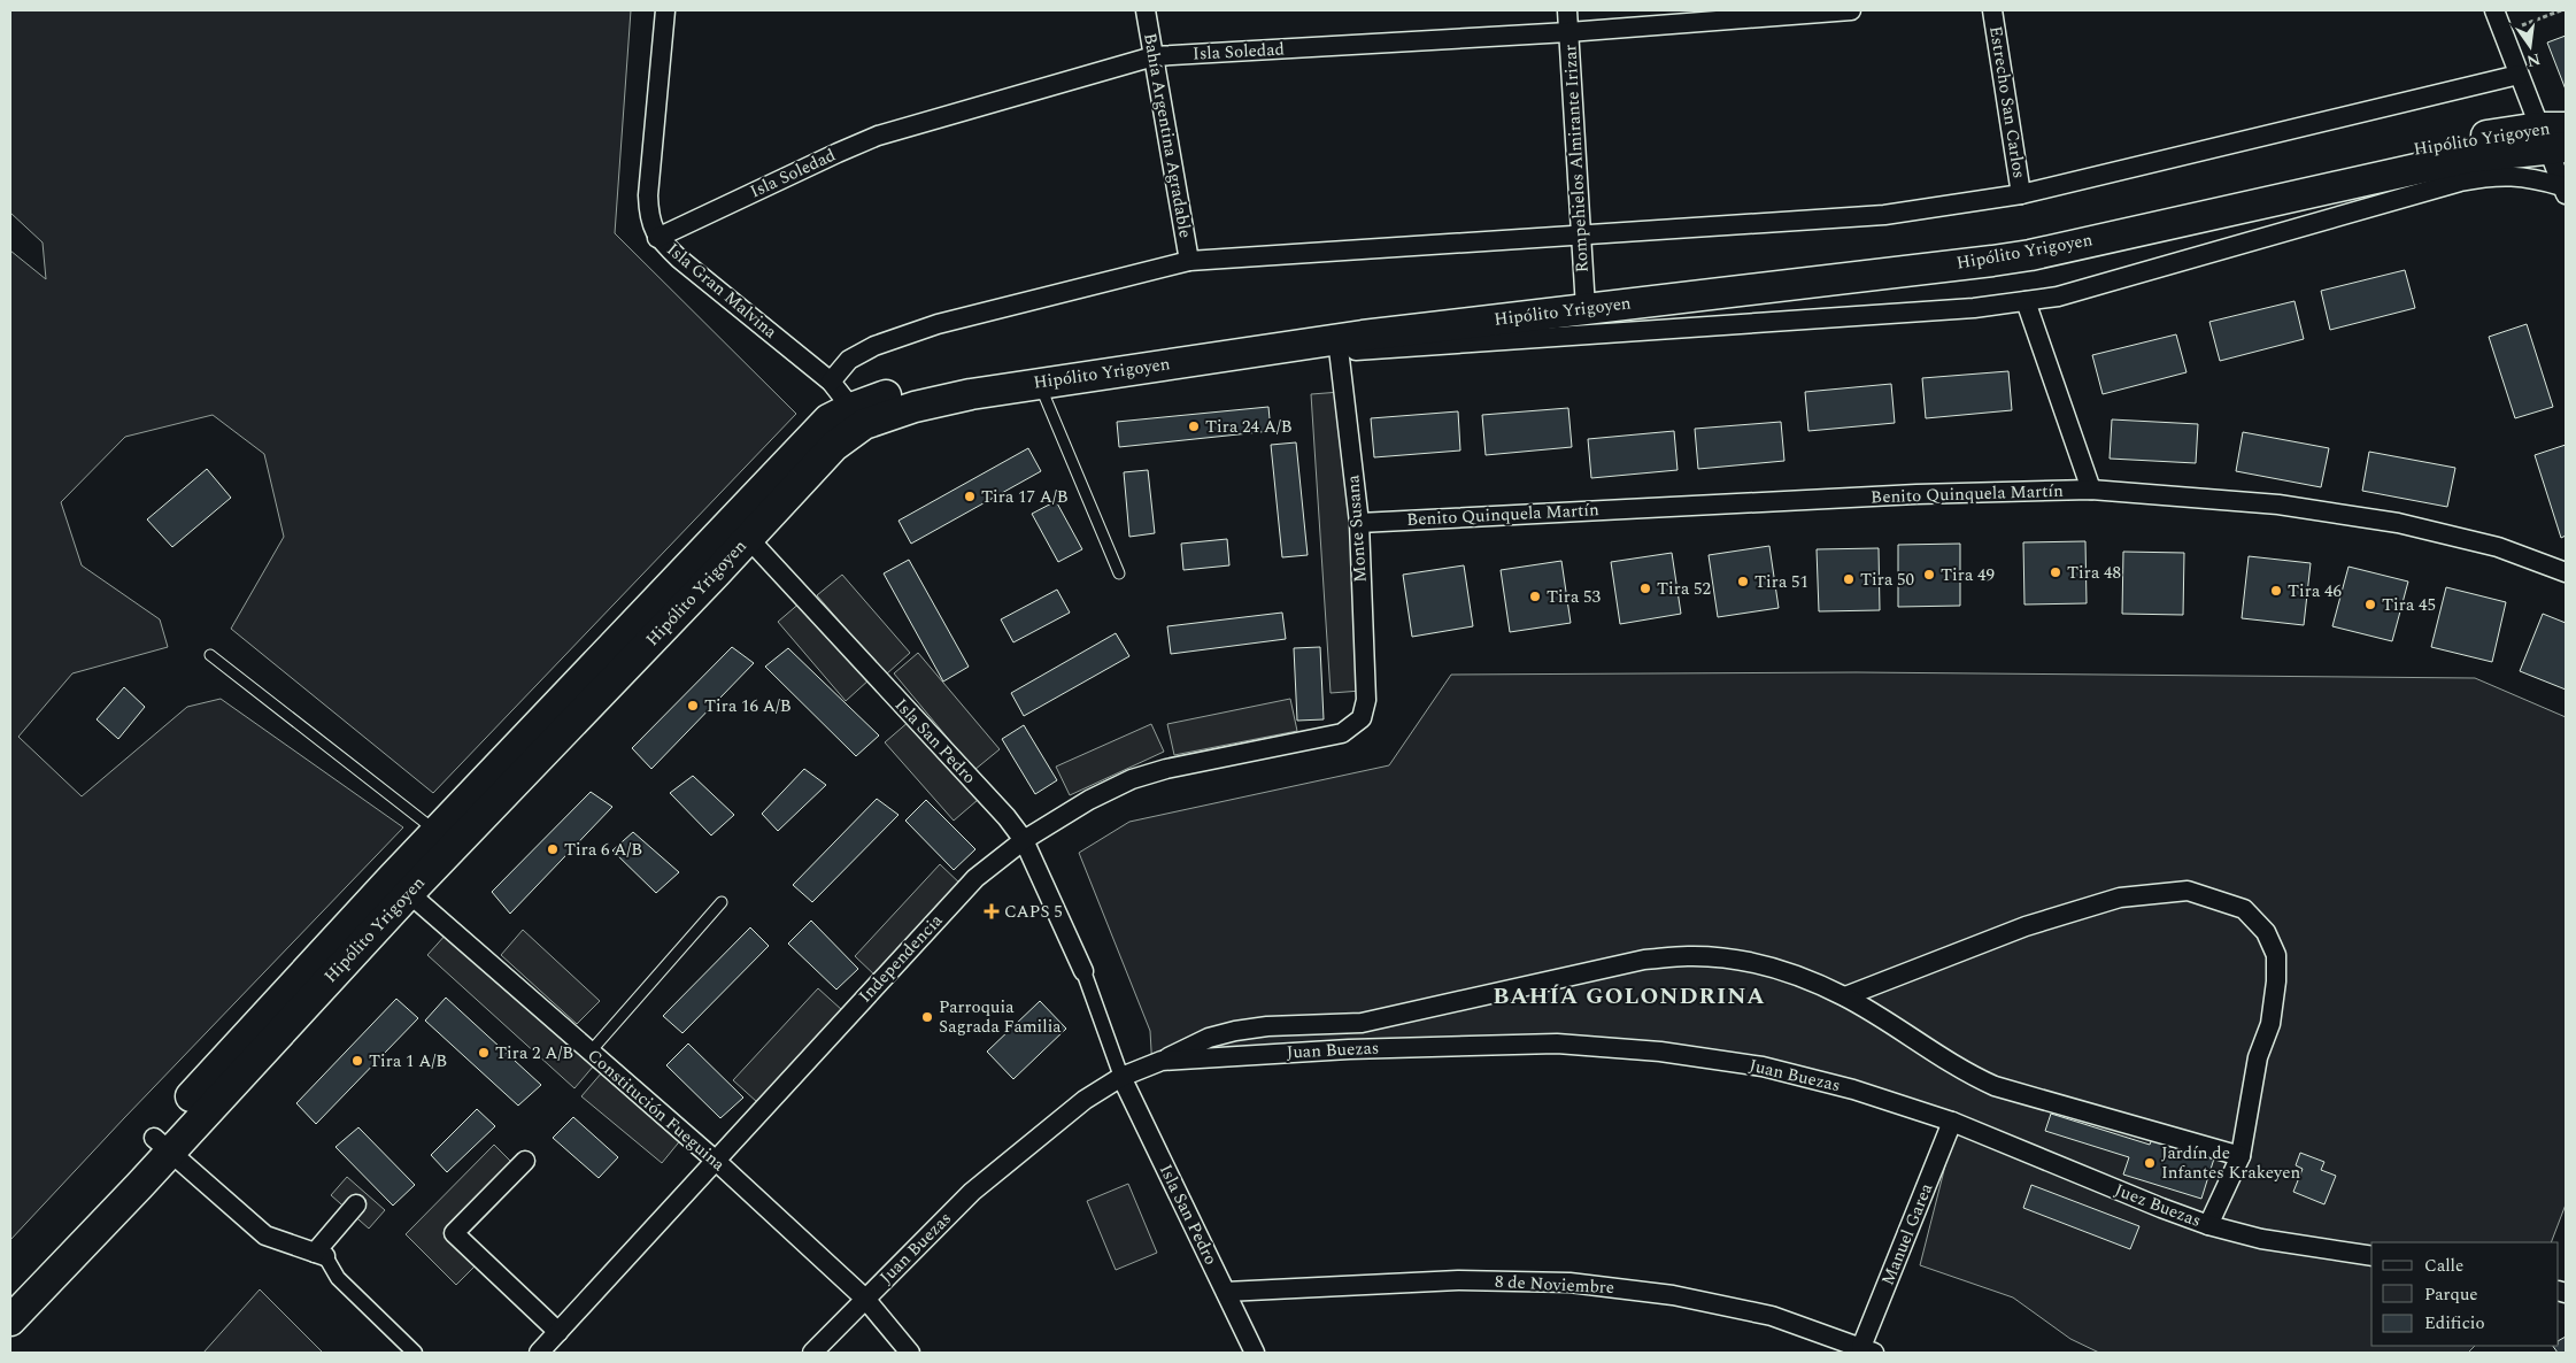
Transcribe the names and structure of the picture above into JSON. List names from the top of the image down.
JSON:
{
  "streets": {
    "main road": ["Hipólito Yrigoyen"],
    "street": [
      "Isla Soledad",
      "Estrecho San Carlos",
      "Bahía Argentina Agradable",
      "Rompehielos Almirante Irizar",
      "Isla Gran Malvina",
      "Benito Quinquela Martín",
      "Monte Susana",
      "Isla San Pedro",
      "Independencia",
      "Juan Buezas",
      "Constitución Fueguina",
      "Juez Buezas",
      "Manuel Garea",
      "8 de Noviembre"
    ]
  },
  "crossings": [
    ["Isla Soledad", "Bahía Argentina Agradable"],
    ["Isla Soledad", "Rompehielos Almirante Irizar"],
    ["Isla Soledad", "Isla Gran Malvina"],
    ["Hipólito Yrigoyen", "Rompehielos Almirante Irizar"],
    ["Hipólito Yrigoyen", "Isla Gran Malvina"],
    ["Hipólito Yrigoyen", "Monte Susana"],
    ["Hipólito Yrigoyen", "Isla San Pedro"],
    ["Hipólito Yrigoyen", "Constitución Fueguina"],
    ["Benito Quinquela Martín", "Monte Susana"],
    ["Monte Susana", "Independencia"],
    ["Isla San Pedro", "Independencia"],
    ["Isla San Pedro", "Juan Buezas"],
    ["Isla San Pedro", "8 de Noviembre"],
    ["Independencia", "Constitución Fueguina"],
    ["Juan Buezas", "Constitución Fueguina"],
    ["Juan Buezas", "Juez Buezas"],
    ["Juan Buezas", "Manuel Garea"],
    ["Juez Buezas", "Manuel Garea"],
    ["Manuel Garea", "8 de Noviembre"]
  ],
  "districts": ["BAHÍA GOLONDRINA"],
  "places": {
    "other": [
      "Tira 24 A/B",
      "Tira 17 A/B",
      "Tira 48",
      "Tira 49",
      "Tira 50",
      "Tira 51",
      "Tira 52",
      "Tira 46",
      "Tira 53",
      "Tira 45",
      "Tira 16 A/B",
      "Tira 6 A/B",
      "Parroquia Sagrada Familia",
      "Tira 2 A/B",
      "Tira 1 A/B",
      "Jardín de Infantes Krakeyen"
    ],
    "health": ["CAPS 5"]
  },
  "legend": ["Calle", "Parque", "Edificio"],
  "north": "bottom"
}
